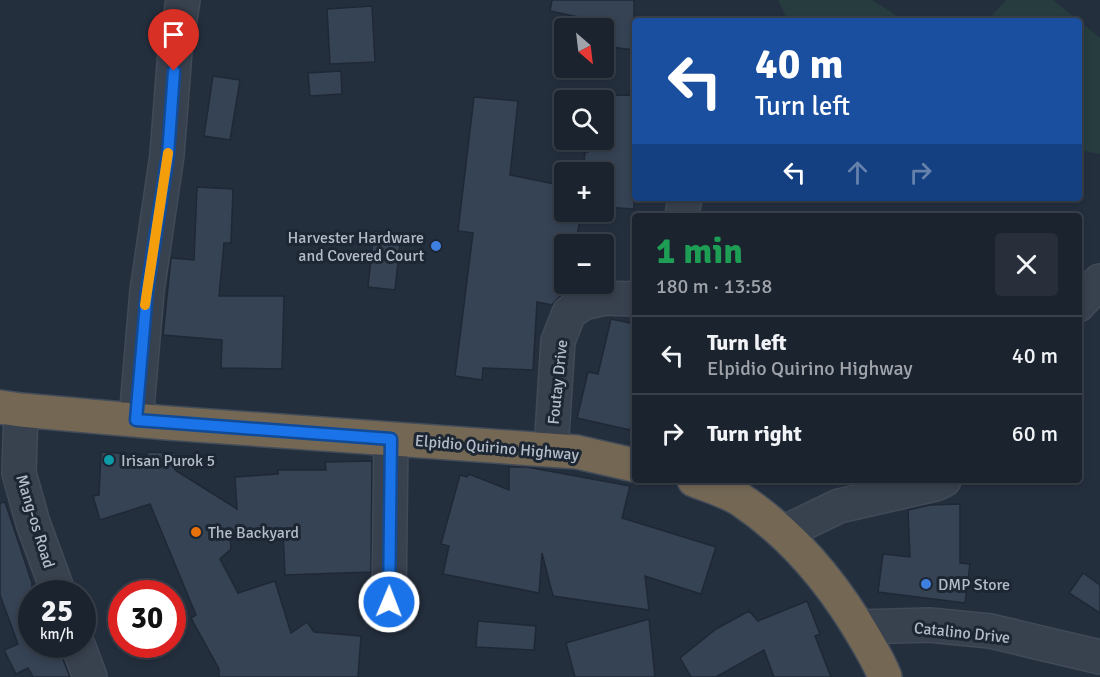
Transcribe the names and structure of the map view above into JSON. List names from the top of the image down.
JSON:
{
  "streets": {
    "highway": ["Elpidio Quirino Highway"],
    "street": ["Foutay Drive", "Mang-os Road", "Catalino Drive"]
  },
  "crossings": [
    ["Foutay Drive", "Elpidio Quirino Highway"],
    ["Elpidio Quirino Highway", "Mang-os Road"]
  ],
  "places": [
    "Harvester Hardware and Covered Court",
    "Irisan Purok 5",
    "The Backyard",
    "DMP Store"
  ],
  "north": "bottom right",
  "page": {
    "map_buttons": ["+", "−"],
    "turn": ["40 m", "Turn left"],
    "heading": ["1 min", "180 m · 13:58"],
    "list": [
      {
        "name": "Turn left",
        "note": "Elpidio Quirino Highway",
        "value": "40 m"
      },
      {
        "name": "Turn right",
        "value": "60 m"
      }
    ],
    "speed": "25 km/h",
    "limit": "30"
  }
}
